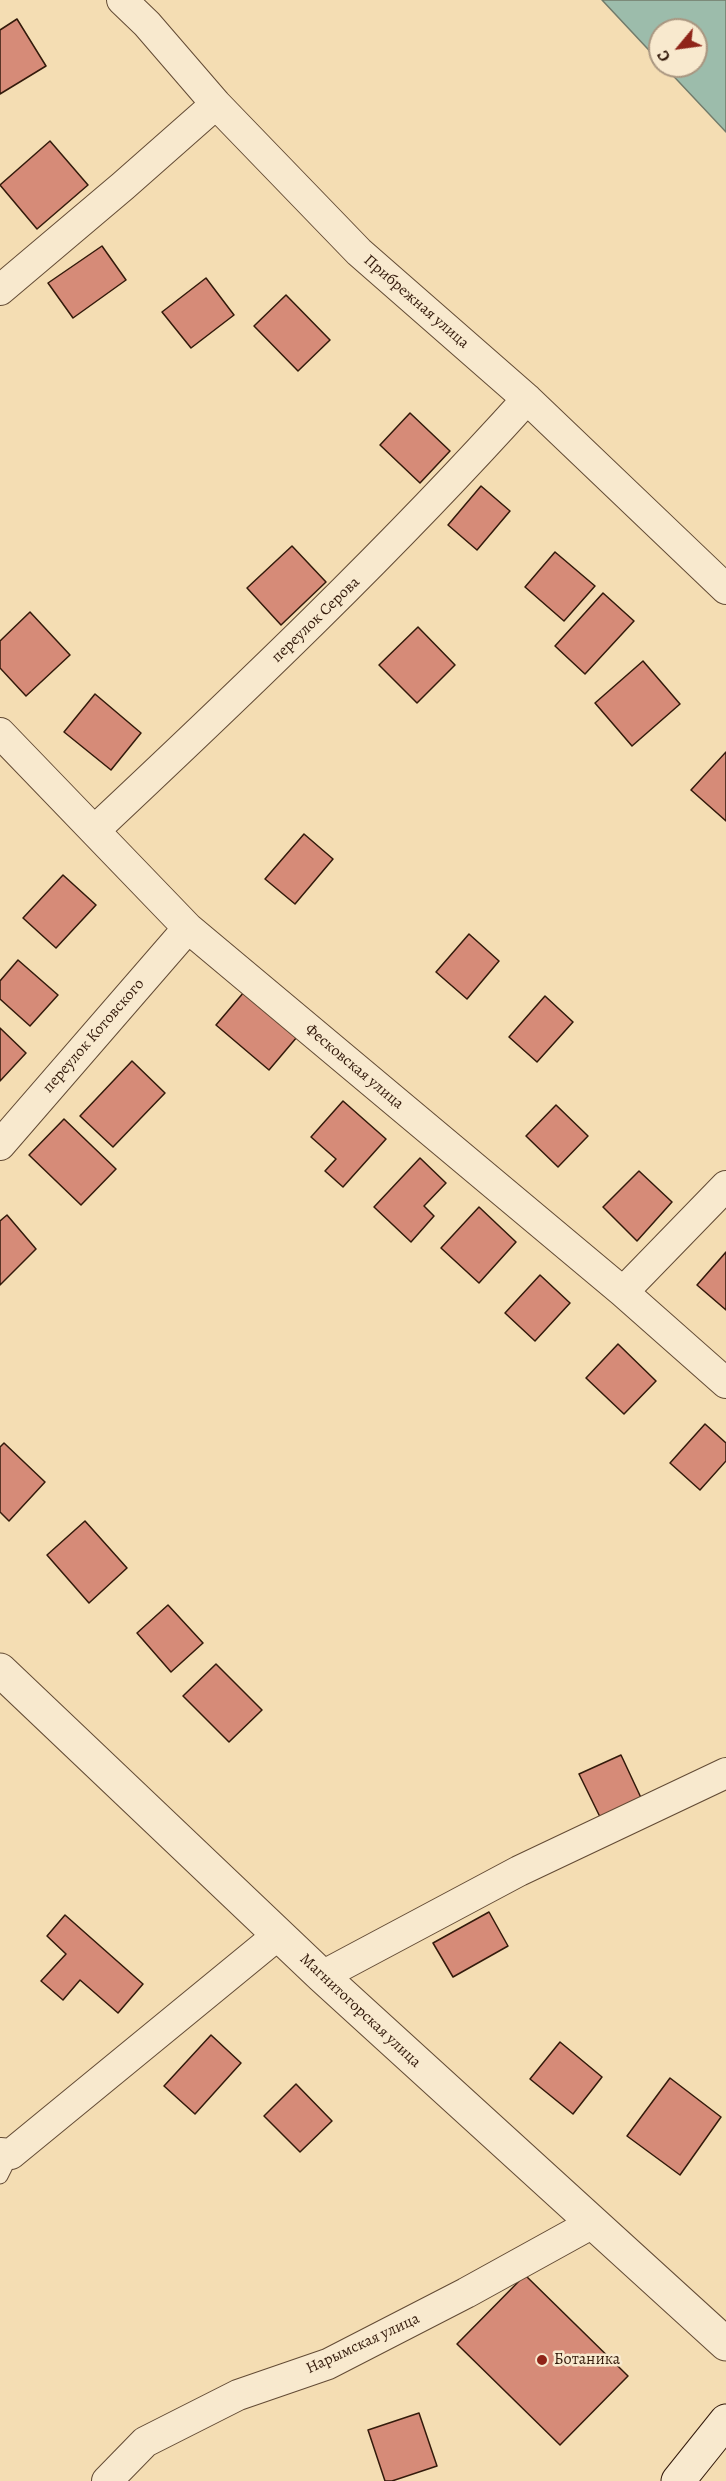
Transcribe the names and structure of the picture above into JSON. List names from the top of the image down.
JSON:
{
  "streets": {
    "street": [
      "Прибрежная улица",
      "переулок Серова",
      "переулок Котовского",
      "Фесковская улица",
      "Магнитогорская улица",
      "Нарымская улица"
    ]
  },
  "crossings": [
    ["Прибрежная улица", "переулок Серова"],
    ["переулок Серова", "Фесковская улица"],
    ["переулок Котовского", "Фесковская улица"],
    ["Магнитогорская улица", "Нарымская улица"]
  ],
  "places": ["Ботаника"],
  "north": "bottom left"
}
